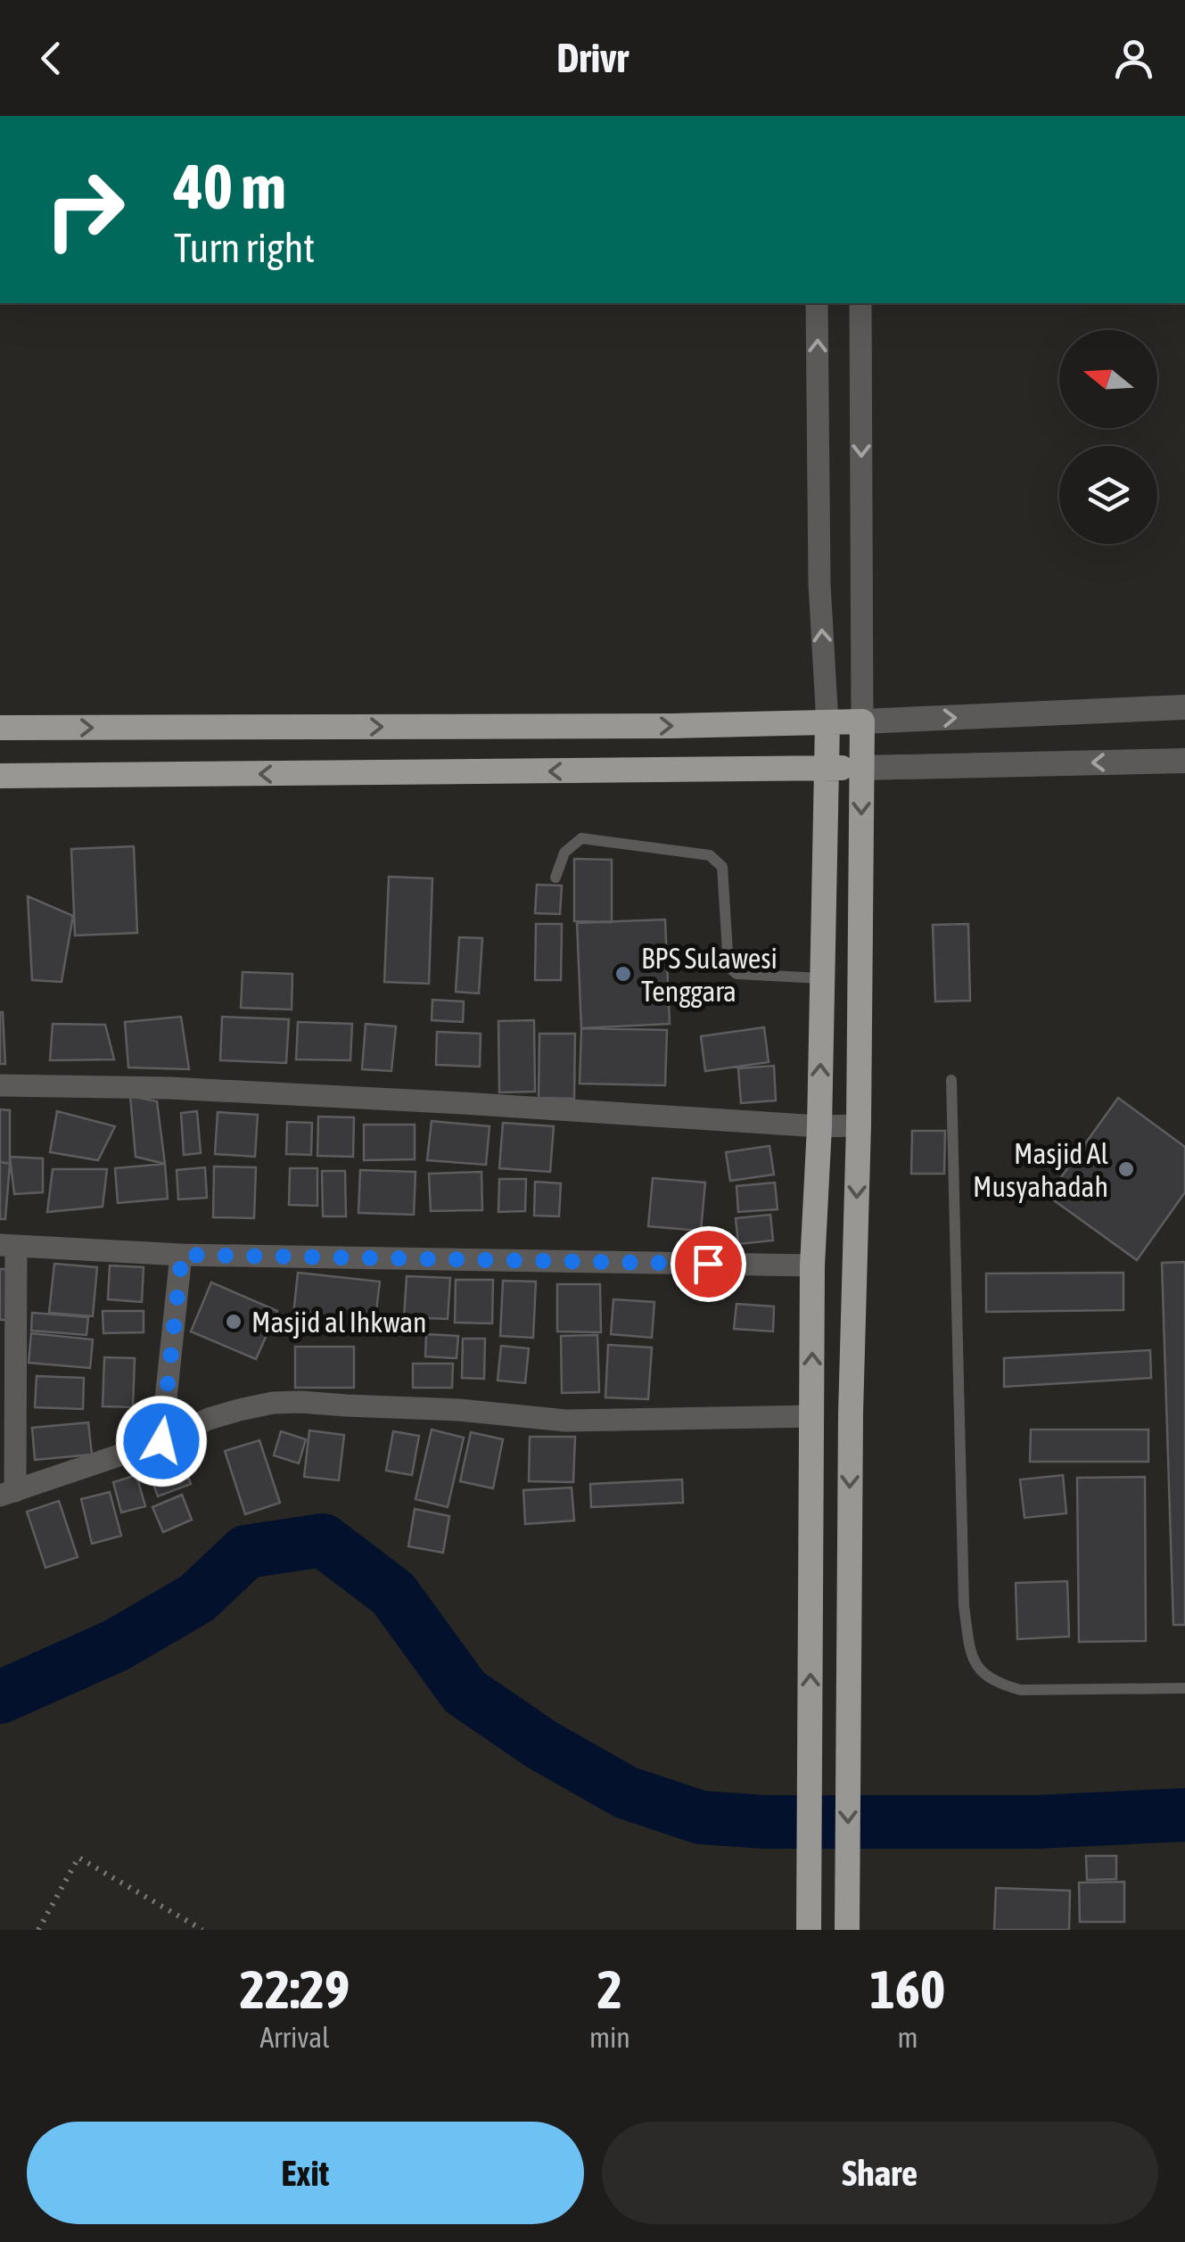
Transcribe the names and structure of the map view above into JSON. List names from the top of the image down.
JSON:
{
  "places": ["BPS Sulawesi Tenggara", "Masjid Al Musyahadah", "Masjid al Ihkwan"],
  "north": "left",
  "page": {
    "header": "Drivr",
    "turn": ["40 m", "Turn right"],
    "eta": [
      "22:29",
      "Arrival",
      "2",
      "min",
      "160",
      "m"
    ],
    "buttons": ["Exit", "Share"]
  }
}
